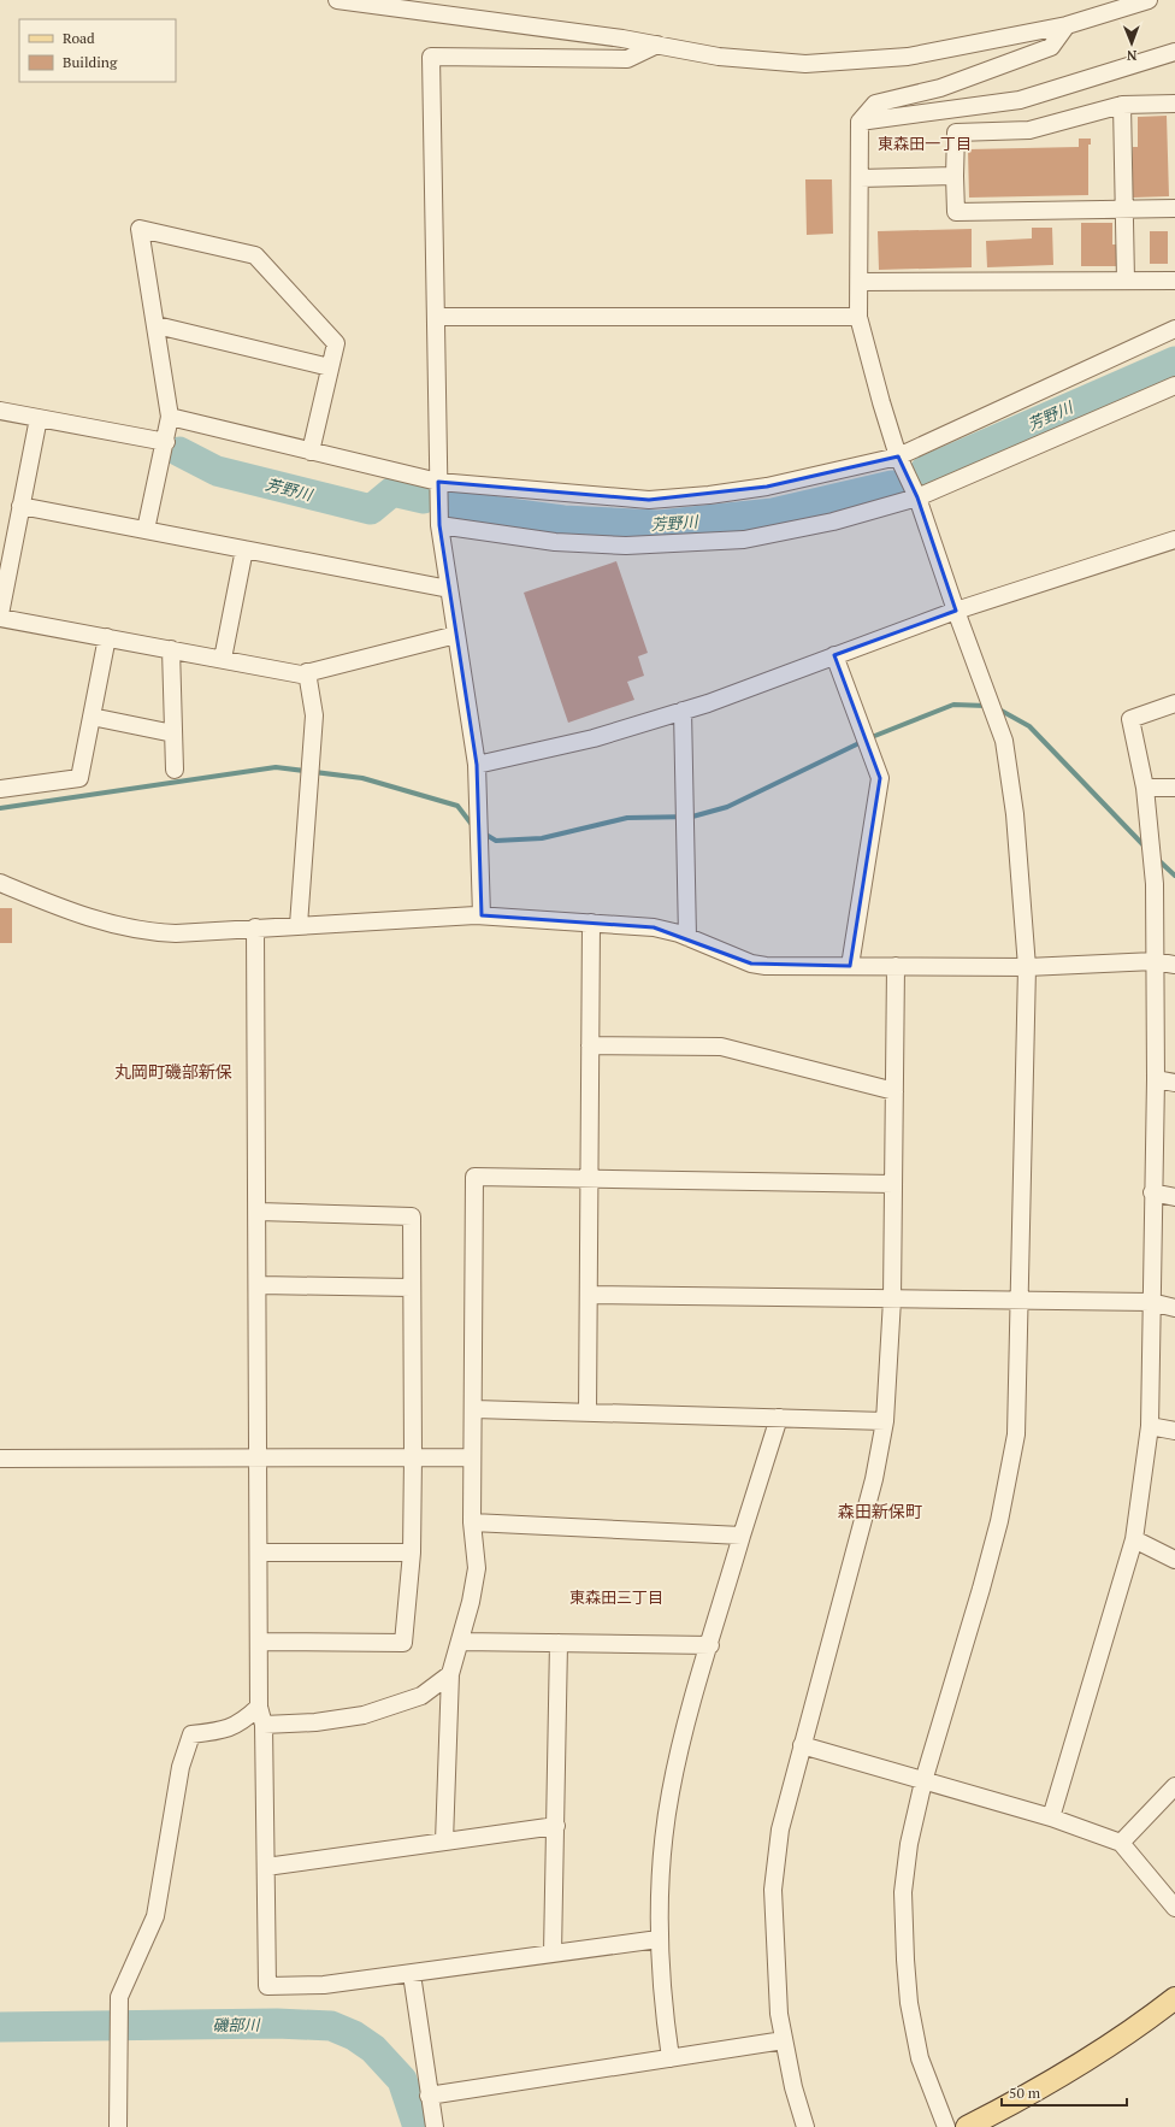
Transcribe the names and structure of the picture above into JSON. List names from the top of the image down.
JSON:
{
  "districts": [
    "東森田一丁目",
    "丸岡町磯部新保",
    "森田新保町",
    "東森田三丁目"
  ],
  "water": ["芳野川", "磯部川"],
  "legend": ["Road", "Building"],
  "scale_bar": "50 m",
  "north": "bottom"
}
